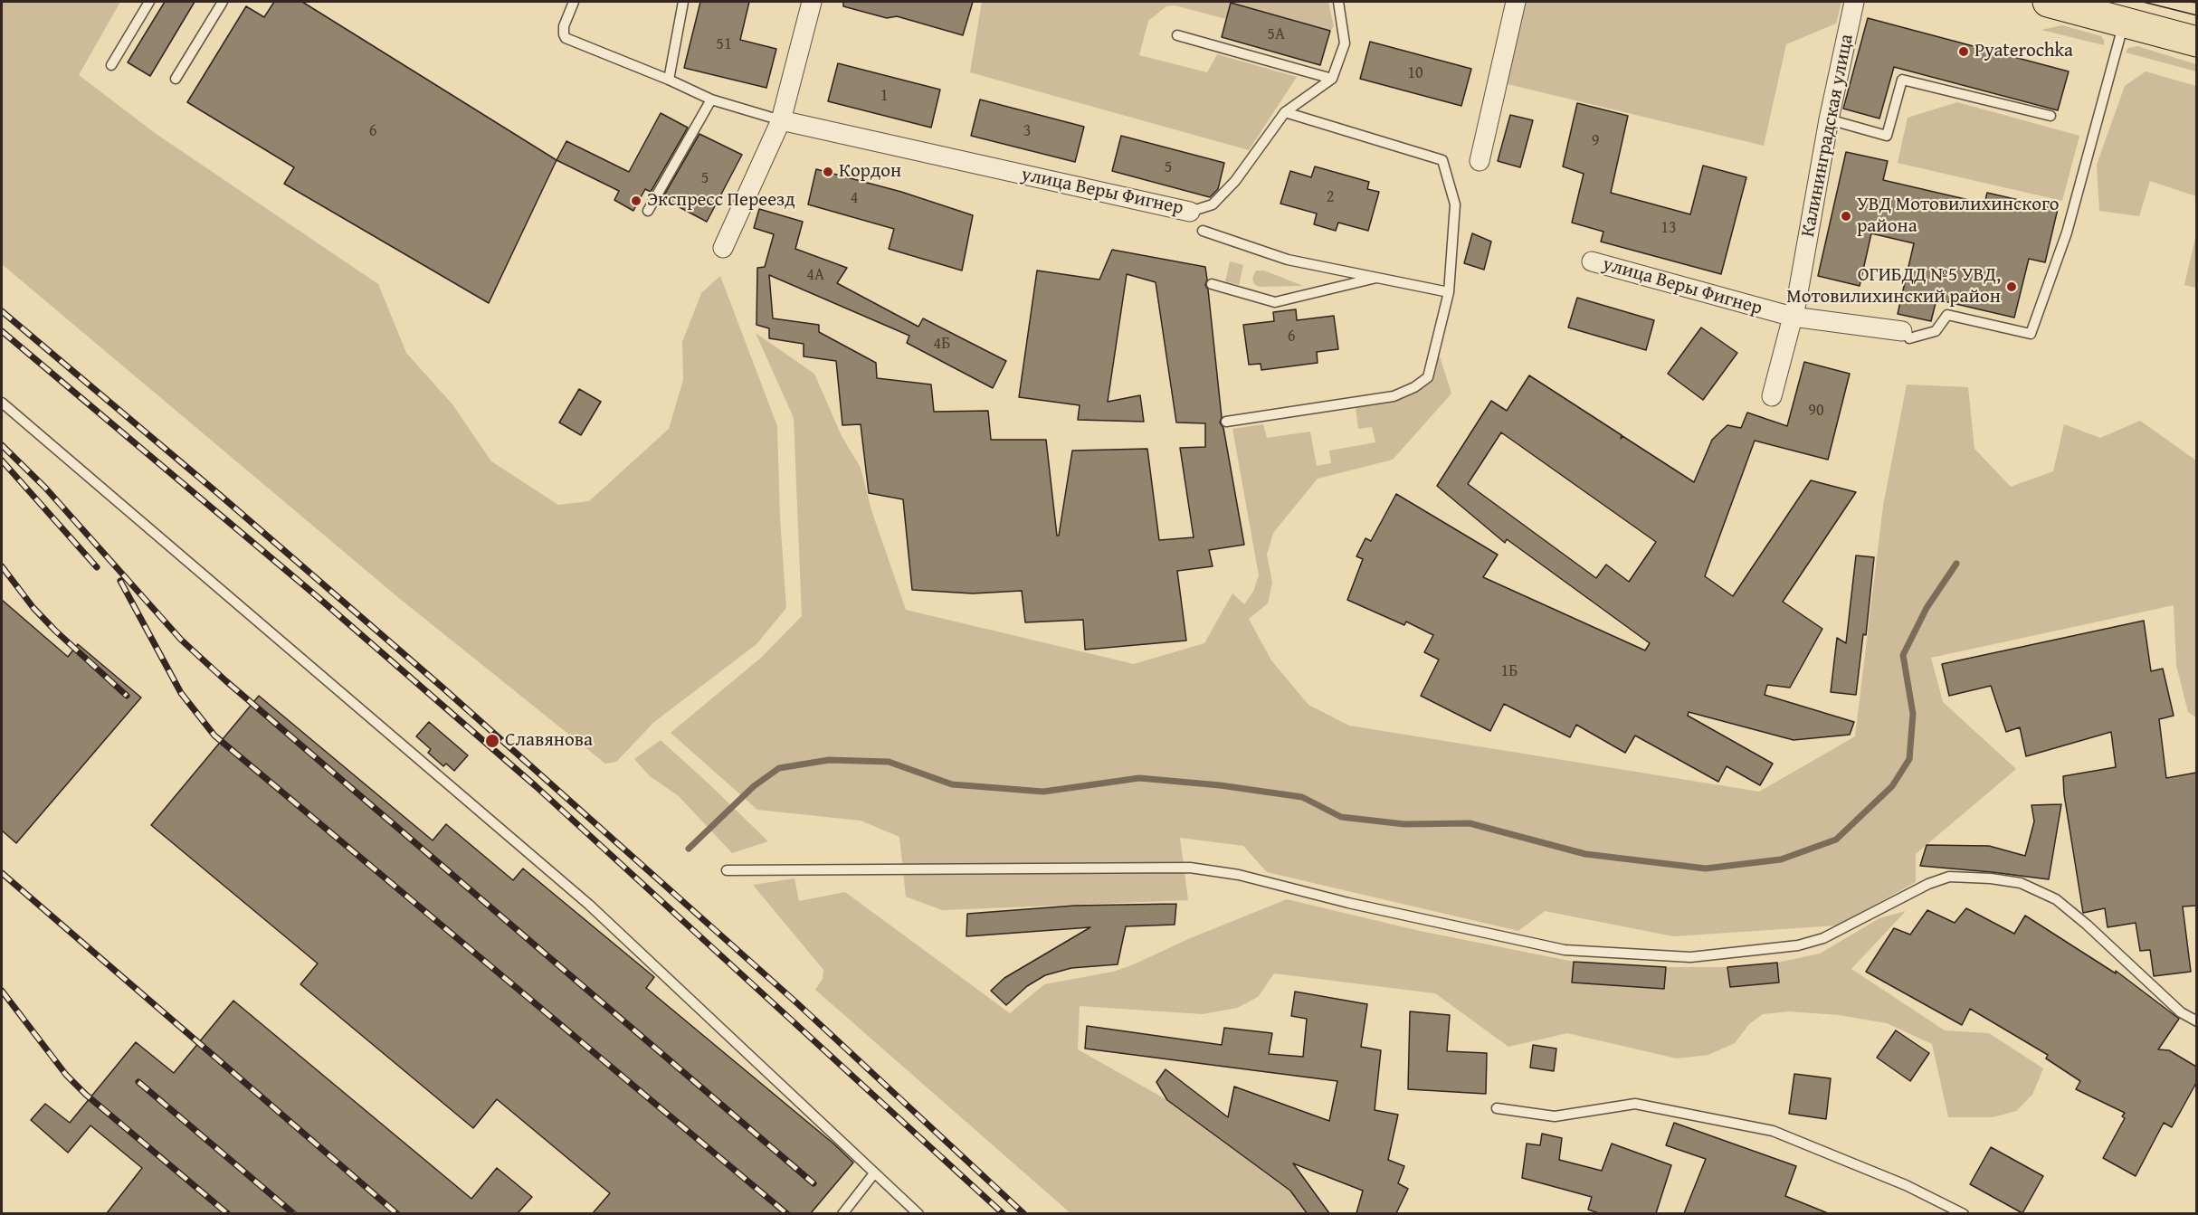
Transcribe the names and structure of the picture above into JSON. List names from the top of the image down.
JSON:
{
  "streets": {
    "street": ["Калининградская улица", "улица Веры Фигнер"]
  },
  "crossings": [
    ["Калининградская улица", "улица Веры Фигнер"]
  ],
  "places": [
    "Pyaterochka",
    "Кордон",
    "Экспресс Переезд",
    "УВД Мотовилихинского района",
    "ОГИБДД №5 УВД, Мотовилихинский район",
    "Славянова"
  ],
  "house_numbers": [
    "5А",
    "51",
    "10",
    "1",
    "6",
    "3",
    "9",
    "5",
    "5",
    "2",
    "4",
    "13",
    "4А",
    "6",
    "4Б",
    "90",
    "1Б"
  ]
}
